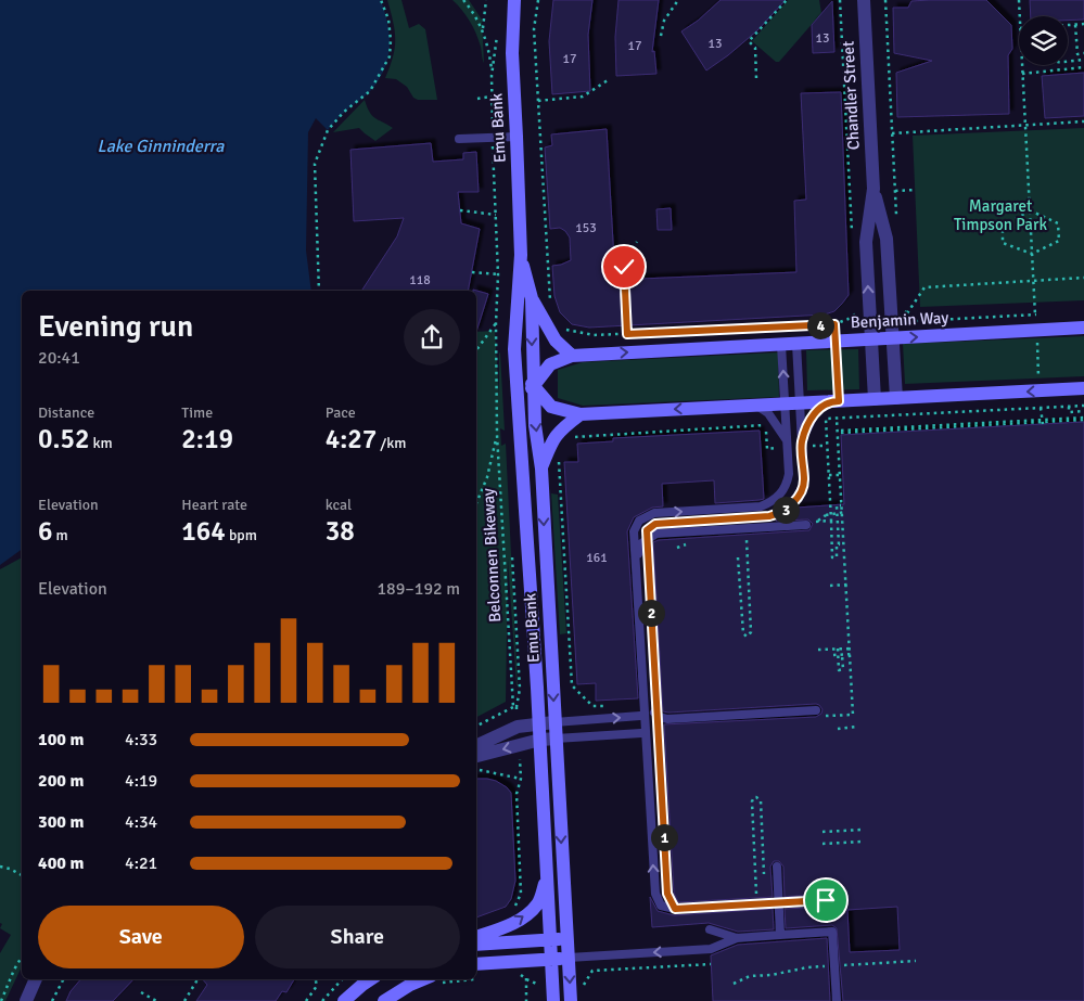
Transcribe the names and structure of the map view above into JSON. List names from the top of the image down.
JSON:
{
  "streets": {
    "main road": ["Emu Bank", "Benjamin Way"],
    "street": ["Chandler Street"],
    "path": ["Belconnen Bikeway"]
  },
  "crossings": [
    ["Chandler Street", "Benjamin Way"],
    ["Emu Bank", "Benjamin Way"]
  ],
  "water": ["Lake Ginninderra"],
  "parks": ["Margaret Timpson Park"],
  "house_numbers": [
    "13",
    "13",
    "17",
    "17",
    "153",
    "118",
    "161"
  ],
  "page": {
    "heading": ["Evening run", "20:41"],
    "pins": [
      "4",
      "3",
      "2",
      "1"
    ],
    "stats": [
      ["Distance", "0.52 km"],
      ["Time", "2:19"],
      ["Pace", "4:27 /km"],
      ["Elevation", "6 m"],
      ["Heart rate", "164 bpm"],
      ["kcal", "38"]
    ],
    "chart": ["Elevation", "189–192 m"],
    "list": [
      {
        "name": "100 m",
        "note": "4:33"
      },
      {
        "name": "200 m",
        "note": "4:19"
      },
      {
        "name": "300 m",
        "note": "4:34"
      },
      {
        "name": "400 m",
        "note": "4:21"
      }
    ],
    "buttons": ["Save", "Share"]
  }
}
